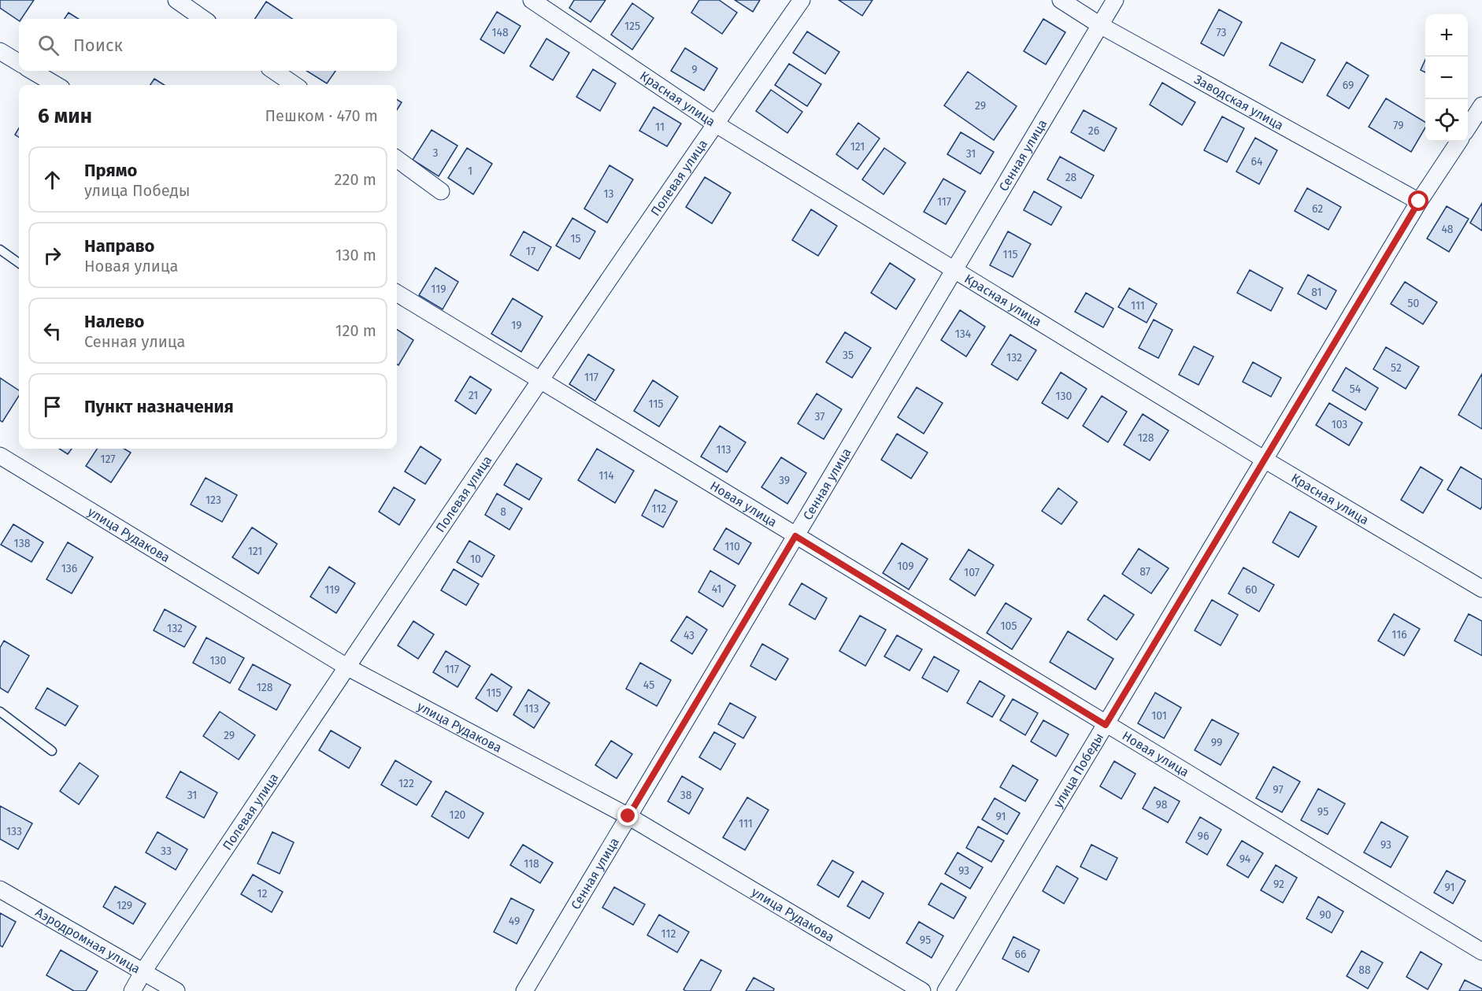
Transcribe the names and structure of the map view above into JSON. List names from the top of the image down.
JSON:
{
  "streets": {
    "street": [
      "Красная улица",
      "Заводская улица",
      "Сенная улица",
      "Полевая улица",
      "Новая улица",
      "улица Рудакова",
      "улица Победы",
      "Аэродромная улица"
    ]
  },
  "crossings": [
    ["Красная улица", "Сенная улица"],
    ["Красная улица", "Полевая улица"],
    ["Красная улица", "улица Победы"],
    ["Заводская улица", "Сенная улица"],
    ["Заводская улица", "улица Победы"],
    ["Сенная улица", "Новая улица"],
    ["Сенная улица", "улица Рудакова"],
    ["Полевая улица", "Новая улица"],
    ["Полевая улица", "улица Рудакова"],
    ["Полевая улица", "Аэродромная улица"],
    ["Новая улица", "улица Победы"]
  ],
  "house_numbers": [
    "125",
    "148",
    "73",
    "9",
    "69",
    "29",
    "79",
    "11",
    "26",
    "121",
    "3",
    "31",
    "64",
    "1",
    "28",
    "13",
    "117",
    "62",
    "48",
    "15",
    "17",
    "115",
    "119",
    "81",
    "50",
    "111",
    "19",
    "134",
    "35",
    "132",
    "52",
    "117",
    "54",
    "21",
    "130",
    "115",
    "37",
    "103",
    "128",
    "113",
    "127",
    "114",
    "39",
    "123",
    "112",
    "8",
    "138",
    "110",
    "121",
    "10",
    "109",
    "136",
    "87",
    "107",
    "41",
    "119",
    "60",
    "105",
    "132",
    "116",
    "43",
    "130",
    "117",
    "45",
    "128",
    "115",
    "113",
    "101",
    "29",
    "99",
    "122",
    "97",
    "31",
    "38",
    "98",
    "95",
    "120",
    "91",
    "111",
    "133",
    "96",
    "93",
    "33",
    "94",
    "118",
    "93",
    "92",
    "91",
    "12",
    "129",
    "90",
    "49",
    "112",
    "95",
    "66",
    "88"
  ],
  "page": {
    "map_buttons": ["+", "−"],
    "search": "Поиск",
    "heading": ["6 мин", "Пешком · 470 m"],
    "list": [
      ["Прямо", "улица Победы", "220 m"],
      ["Направо", "Новая улица", "130 m"],
      ["Налево", "Сенная улица", "120 m"],
      "Пункт назначения"
    ]
  }
}
